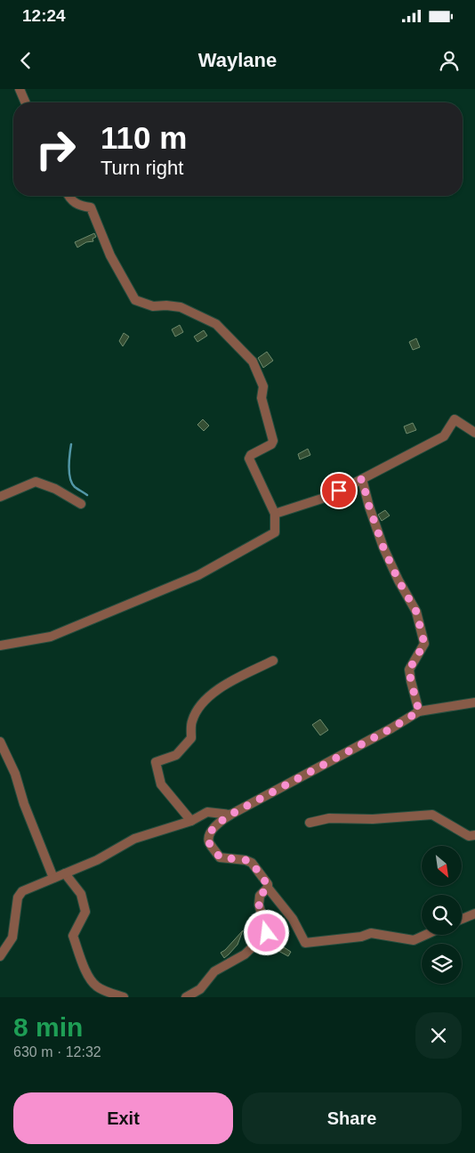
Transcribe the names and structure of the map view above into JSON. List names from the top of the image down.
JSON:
{
  "north": "bottom right",
  "page": {
    "status": "12:24",
    "header": "Waylane",
    "turn": ["110 m", "Turn right"],
    "heading": ["8 min", "630 m · 12:32"],
    "buttons": ["Exit", "Share"]
  }
}
